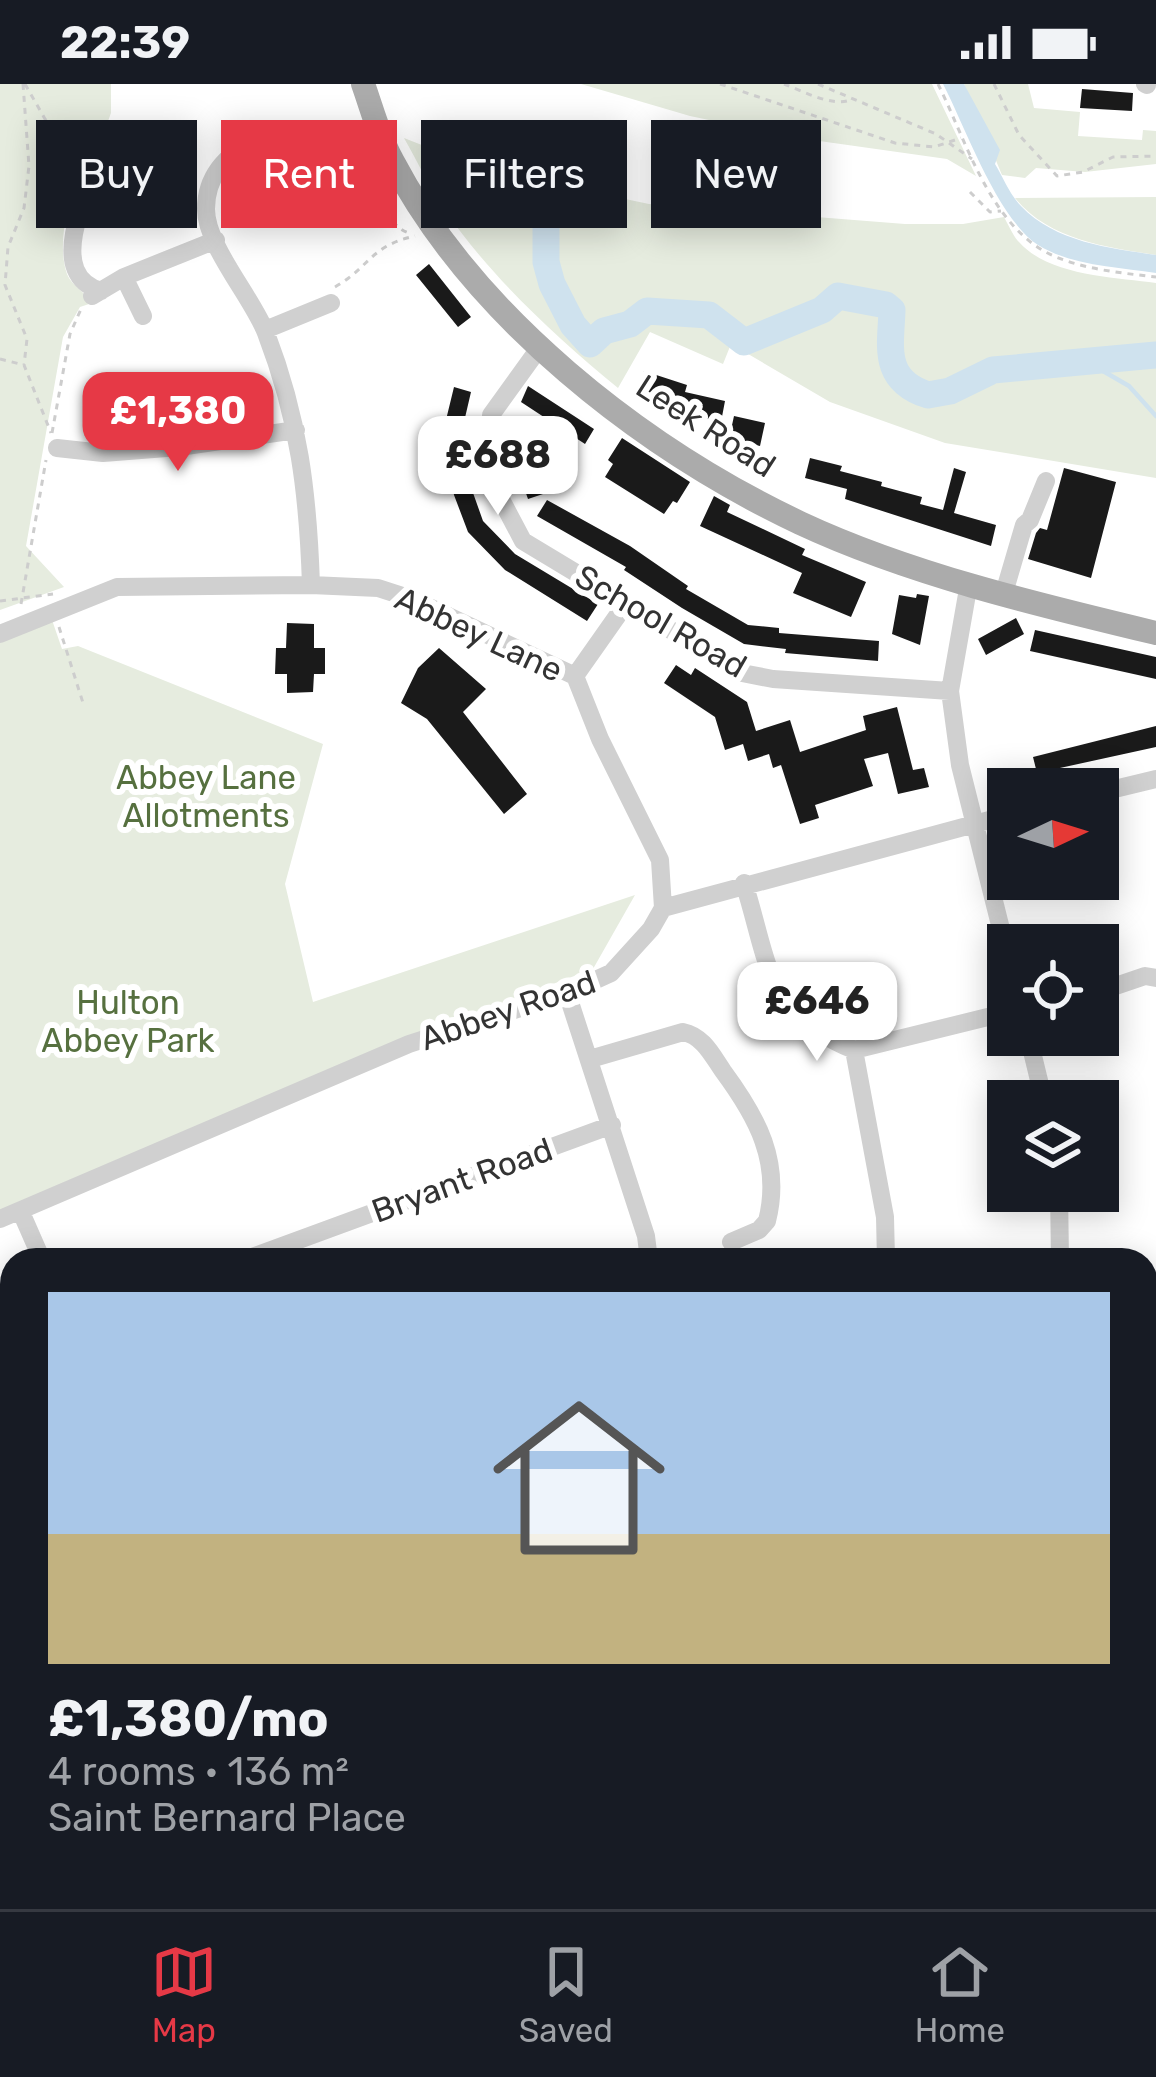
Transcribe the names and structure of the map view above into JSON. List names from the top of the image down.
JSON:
{
  "streets": {
    "main road": ["Leek Road"],
    "street": [
      "School Road",
      "Abbey Lane",
      "Abbey Road",
      "Bryant Road"
    ]
  },
  "crossings": [
    ["Leek Road", "School Road"],
    ["Abbey Lane", "Abbey Road"]
  ],
  "parks": ["Abbey Lane Allotments", "Hulton Abbey Park"],
  "north": "right",
  "page": {
    "status": "22:39",
    "chip": [
      "Buy",
      "Rent",
      "Filters",
      "New"
    ],
    "price": ["£1,380", "£688", "£646"],
    "list": [
      {
        "name": "£1,380/mo",
        "note": "4 rooms · 136 m² · Saint Bernard Place"
      }
    ],
    "tabs": ["Map", "Saved", "Home"]
  }
}
